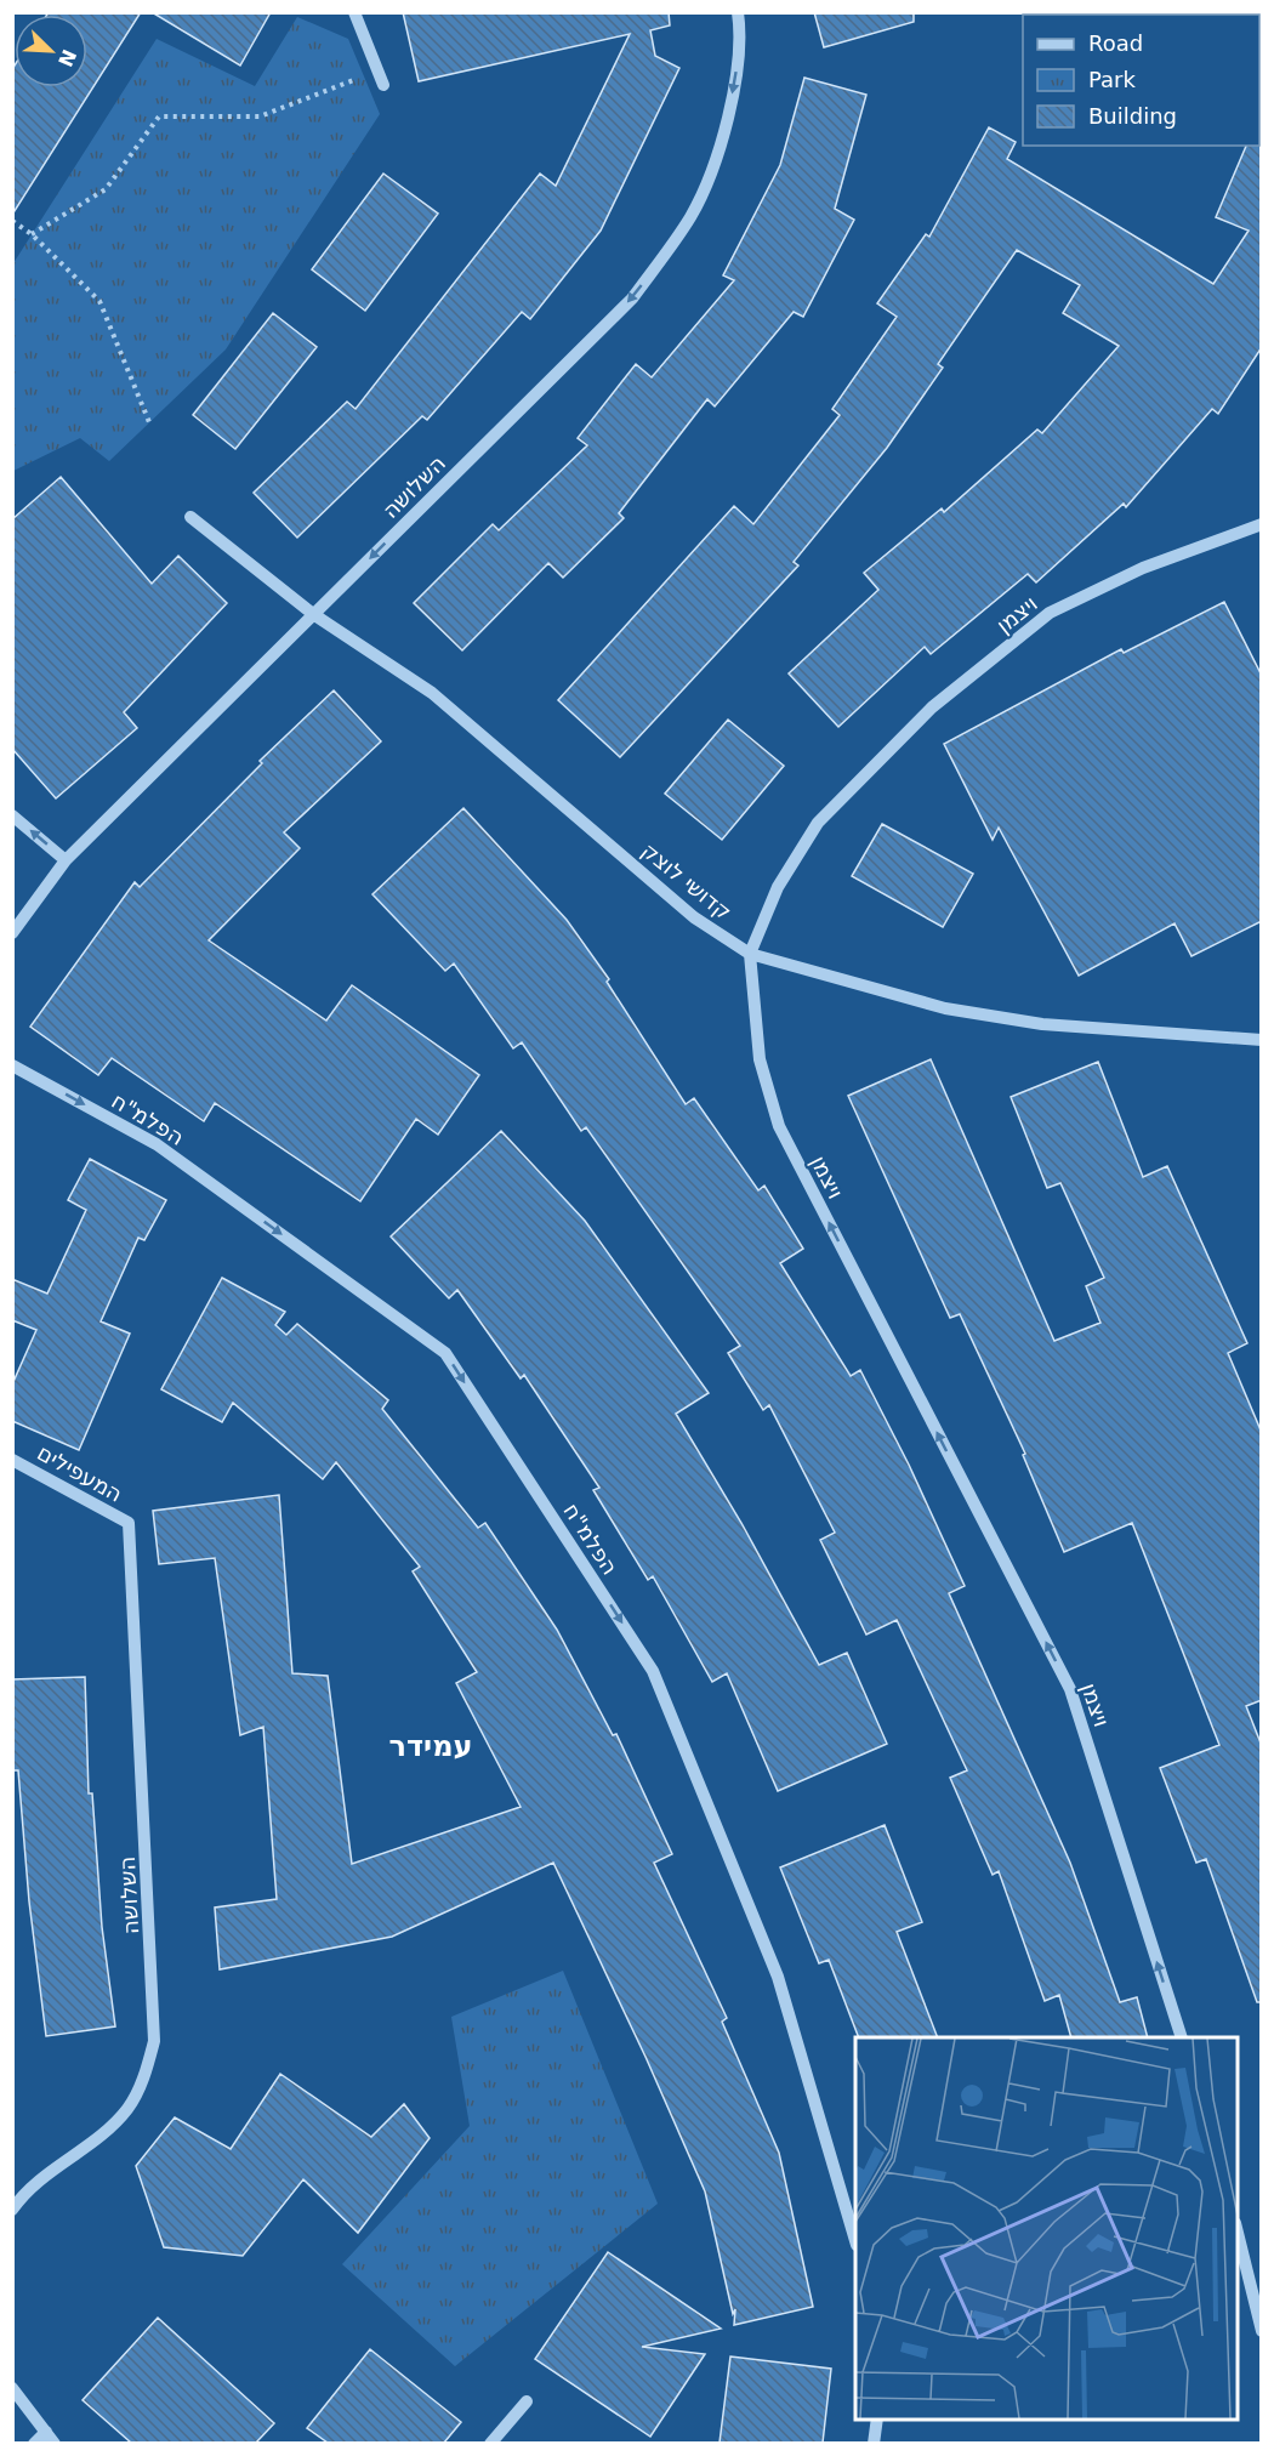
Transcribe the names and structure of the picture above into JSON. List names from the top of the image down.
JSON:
{
  "streets": {
    "street": [
      "השלושה",
      "ויצמן",
      "קדושי לוצק",
      "הפלמ\"ח",
      "המעפילים"
    ]
  },
  "crossings": [
    ["השלושה", "קדושי לוצק"],
    ["השלושה", "המעפילים"],
    ["ויצמן", "קדושי לוצק"]
  ],
  "one_way": ["השלושה", "ויצמן", "הפלמ\"ח"],
  "districts": ["עמידר"],
  "legend": ["Road", "Park", "Building"],
  "north": "bottom right"
}
